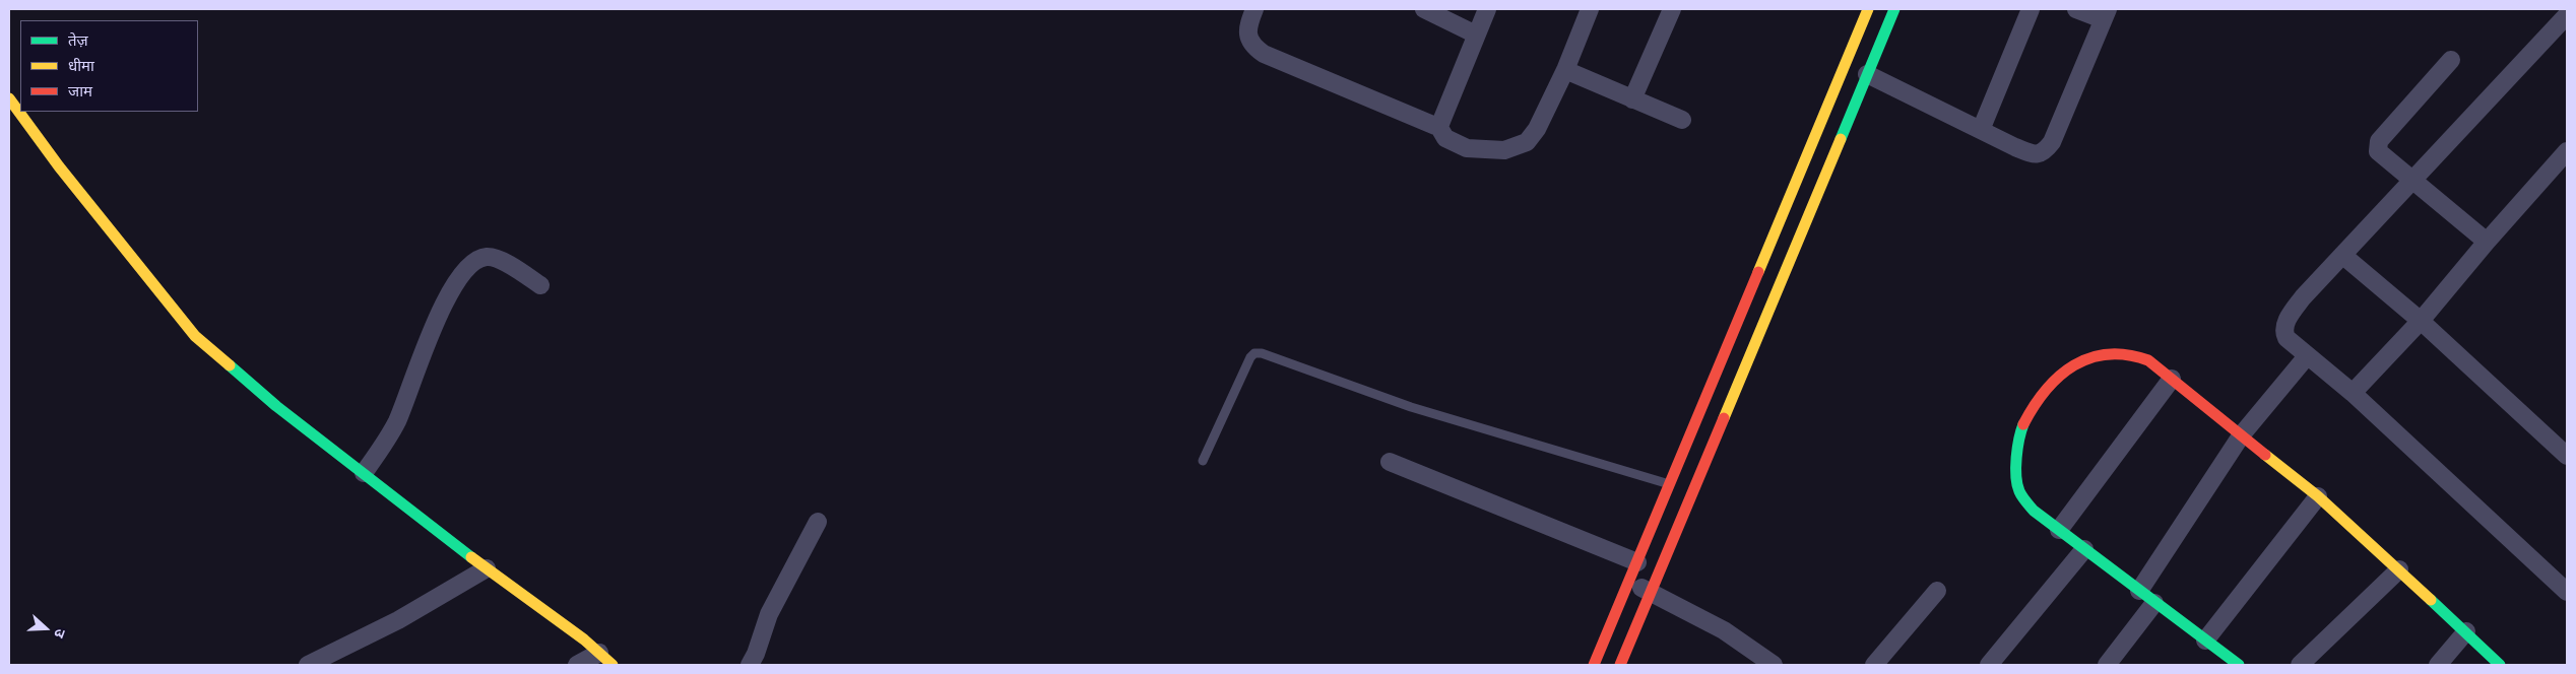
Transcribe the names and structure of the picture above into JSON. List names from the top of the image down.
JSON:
{
  "legend": ["तेज़", "धीमा", "जाम"],
  "north": "right"
}
